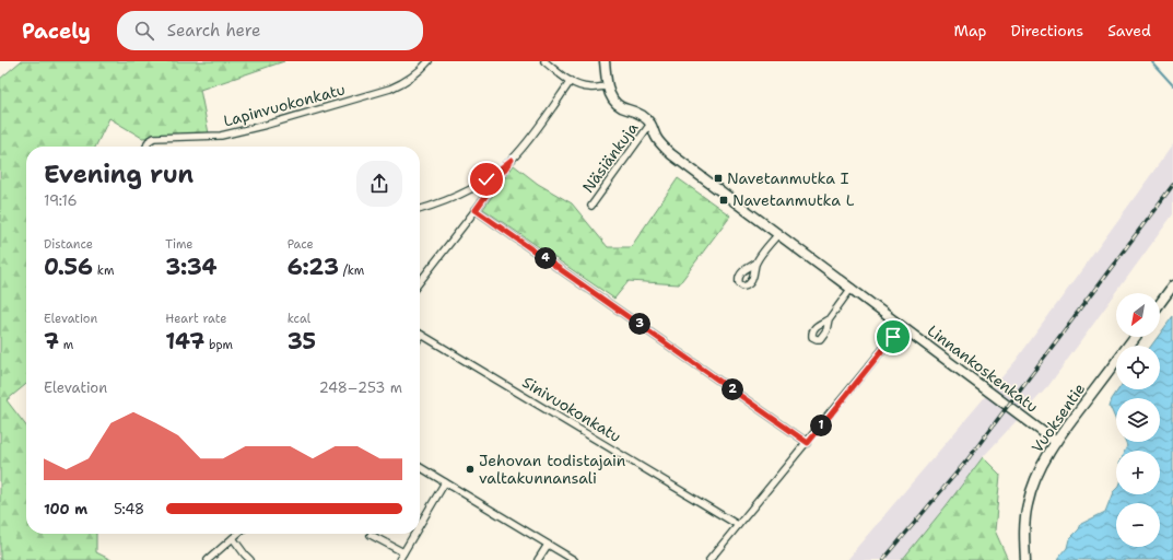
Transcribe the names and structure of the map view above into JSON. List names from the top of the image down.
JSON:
{
  "streets": {
    "street": [
      "Lapinvuokonkatu",
      "Näsiänkuja",
      "Linnankoskenkatu",
      "Sinivuokonkatu",
      "Vuoksentie"
    ]
  },
  "crossings": [
    ["Näsiänkuja", "Linnankoskenkatu"],
    ["Linnankoskenkatu", "Vuoksentie"]
  ],
  "places": {
    "transit": ["Navetanmutka I", "Navetanmutka L"],
    "other": ["Jehovan todistajain valtakunnansali"]
  },
  "north": "bottom left",
  "page": {
    "header": "Pacely",
    "search": "Search here",
    "nav": ["Map", "Directions", "Saved"],
    "heading": ["Evening run", "19:16"],
    "stats": [
      ["Distance", "0.56 km"],
      ["Time", "3:34"],
      ["Pace", "6:23 /km"],
      ["Elevation", "7 m"],
      ["Heart rate", "147 bpm"],
      ["kcal", "35"]
    ],
    "pins": [
      "4",
      "3",
      "2",
      "1"
    ],
    "map_buttons": ["+", "−"],
    "chart": ["Elevation", "248–253 m"],
    "list": [
      {
        "name": "100 m",
        "note": "5:48"
      }
    ]
  }
}
